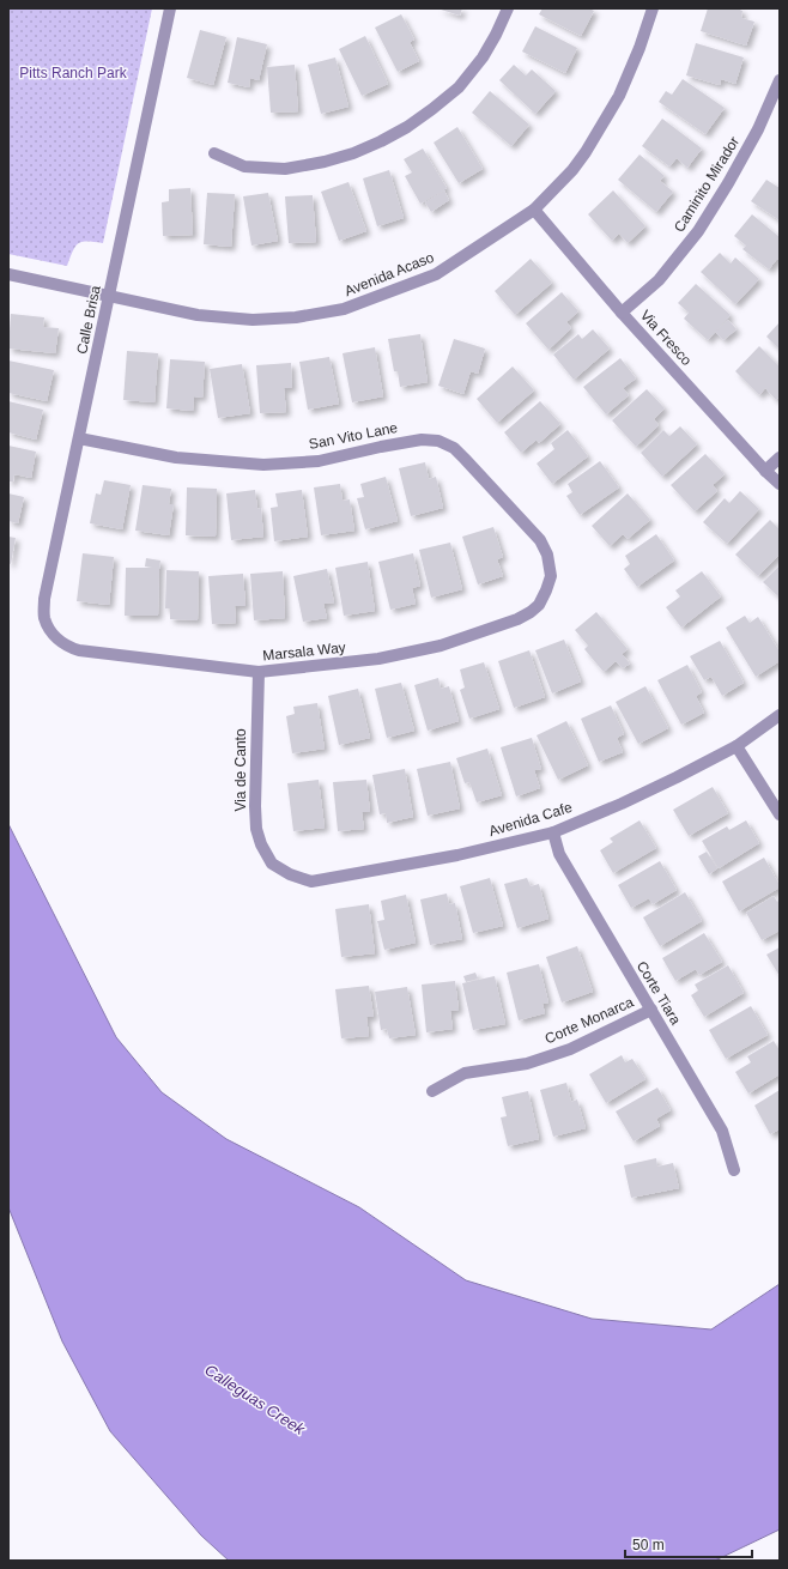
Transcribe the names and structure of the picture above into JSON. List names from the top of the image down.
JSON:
{
  "streets": {
    "street": [
      "Caminito Mirador",
      "Avenida Acaso",
      "Calle Brisa",
      "Via Fresco",
      "San Vito Lane",
      "Marsala Way",
      "Via de Canto",
      "Avenida Cafe",
      "Corte Tiara",
      "Corte Monarca"
    ]
  },
  "crossings": [
    ["Caminito Mirador", "Via Fresco"],
    ["Avenida Acaso", "Calle Brisa"],
    ["Avenida Acaso", "Via Fresco"],
    ["Calle Brisa", "San Vito Lane"],
    ["Calle Brisa", "Marsala Way"],
    ["San Vito Lane", "Marsala Way"],
    ["Marsala Way", "Via de Canto"],
    ["Via de Canto", "Avenida Cafe"],
    ["Avenida Cafe", "Corte Tiara"],
    ["Corte Tiara", "Corte Monarca"]
  ],
  "water": ["Calleguas Creek"],
  "parks": ["Pitts Ranch Park"],
  "scale_bar": "50 m"
}
